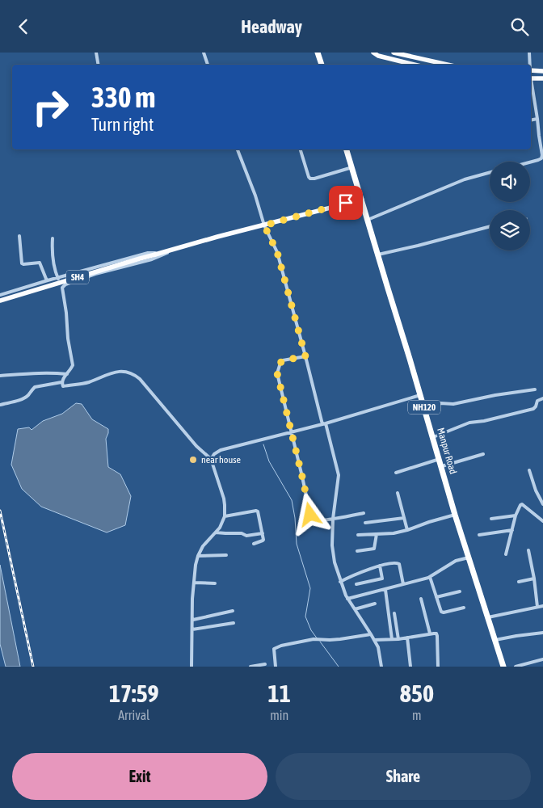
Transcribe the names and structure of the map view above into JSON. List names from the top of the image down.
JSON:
{
  "streets": {
    "highway": ["NH120", "Manpur Road"],
    "main road": ["SH4"]
  },
  "crossings": [
    ["SH4", "Manpur Road"]
  ],
  "places": ["near house"],
  "page": {
    "header": "Headway",
    "turn": ["330 m", "Turn right"],
    "eta": [
      "17:59",
      "Arrival",
      "11",
      "min",
      "850",
      "m"
    ],
    "buttons": ["Exit", "Share"]
  }
}
